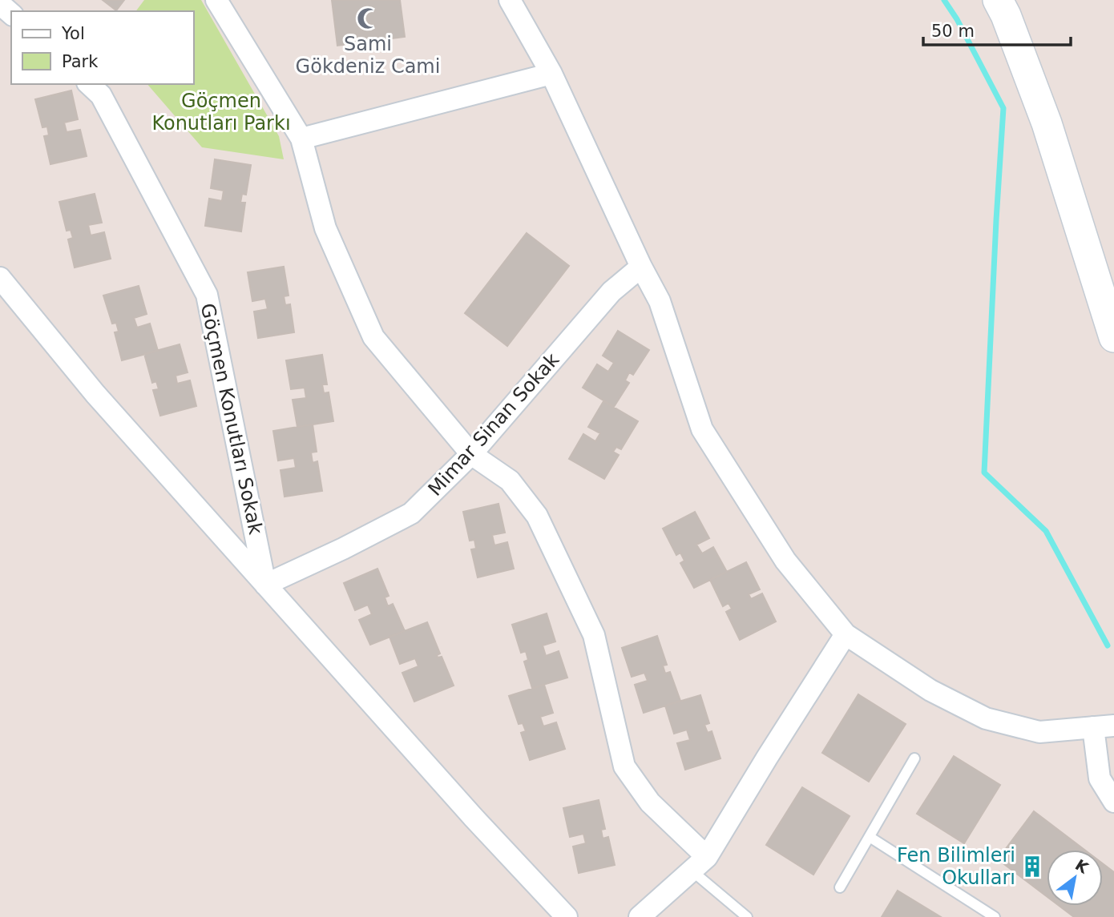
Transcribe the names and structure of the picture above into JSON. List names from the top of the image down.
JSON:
{
  "streets": {
    "street": ["Göçmen Konutları Sokak", "Mimar Sinan Sokak"]
  },
  "crossings": [
    ["Göçmen Konutları Sokak", "Mimar Sinan Sokak"]
  ],
  "parks": ["Göçmen Konutları Parkı"],
  "places": {
    "mosque": ["Sami Gökdeniz Cami"],
    "building": ["Fen Bilimleri Okulları"]
  },
  "legend": ["Yol", "Park"],
  "scale_bar": "50 m",
  "north": "top right"
}
